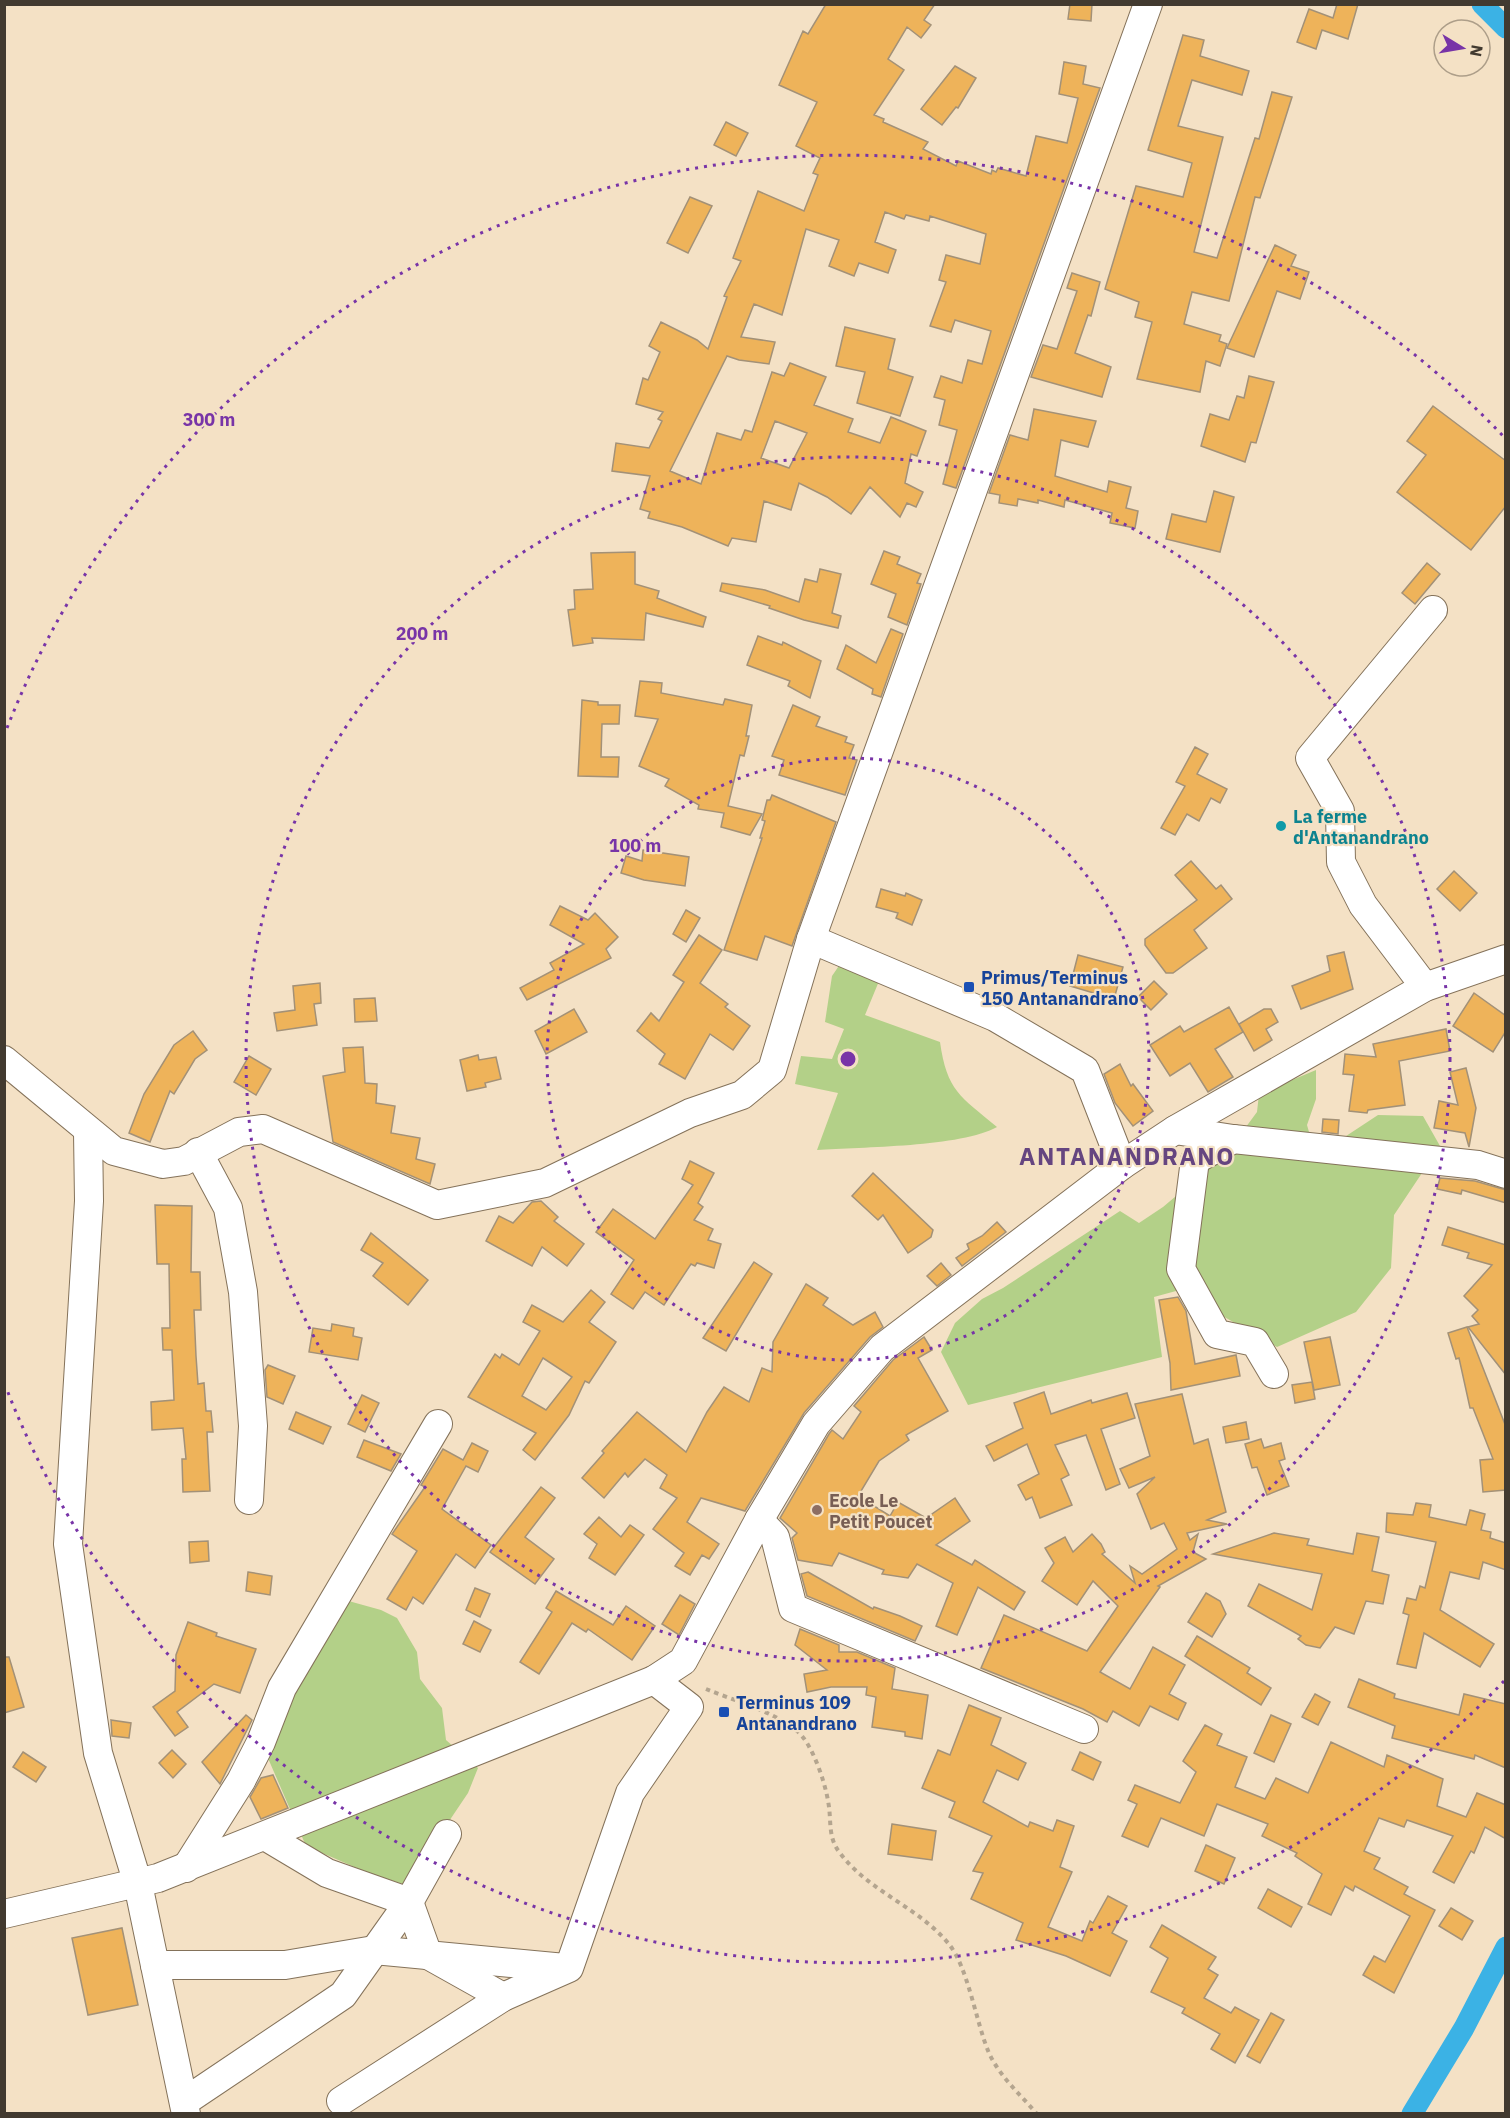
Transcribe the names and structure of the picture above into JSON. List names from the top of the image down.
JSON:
{
  "districts": ["ANTANANDRANO"],
  "places": {
    "other": ["La ferme d'Antanandrano", "Ecole Le Petit Poucet"],
    "transit": ["Primus/Terminus 150 Antanandrano", "Terminus 109 Antanandrano"]
  },
  "north": "right",
  "rings": ["300 m", "200 m", "100 m"]
}
